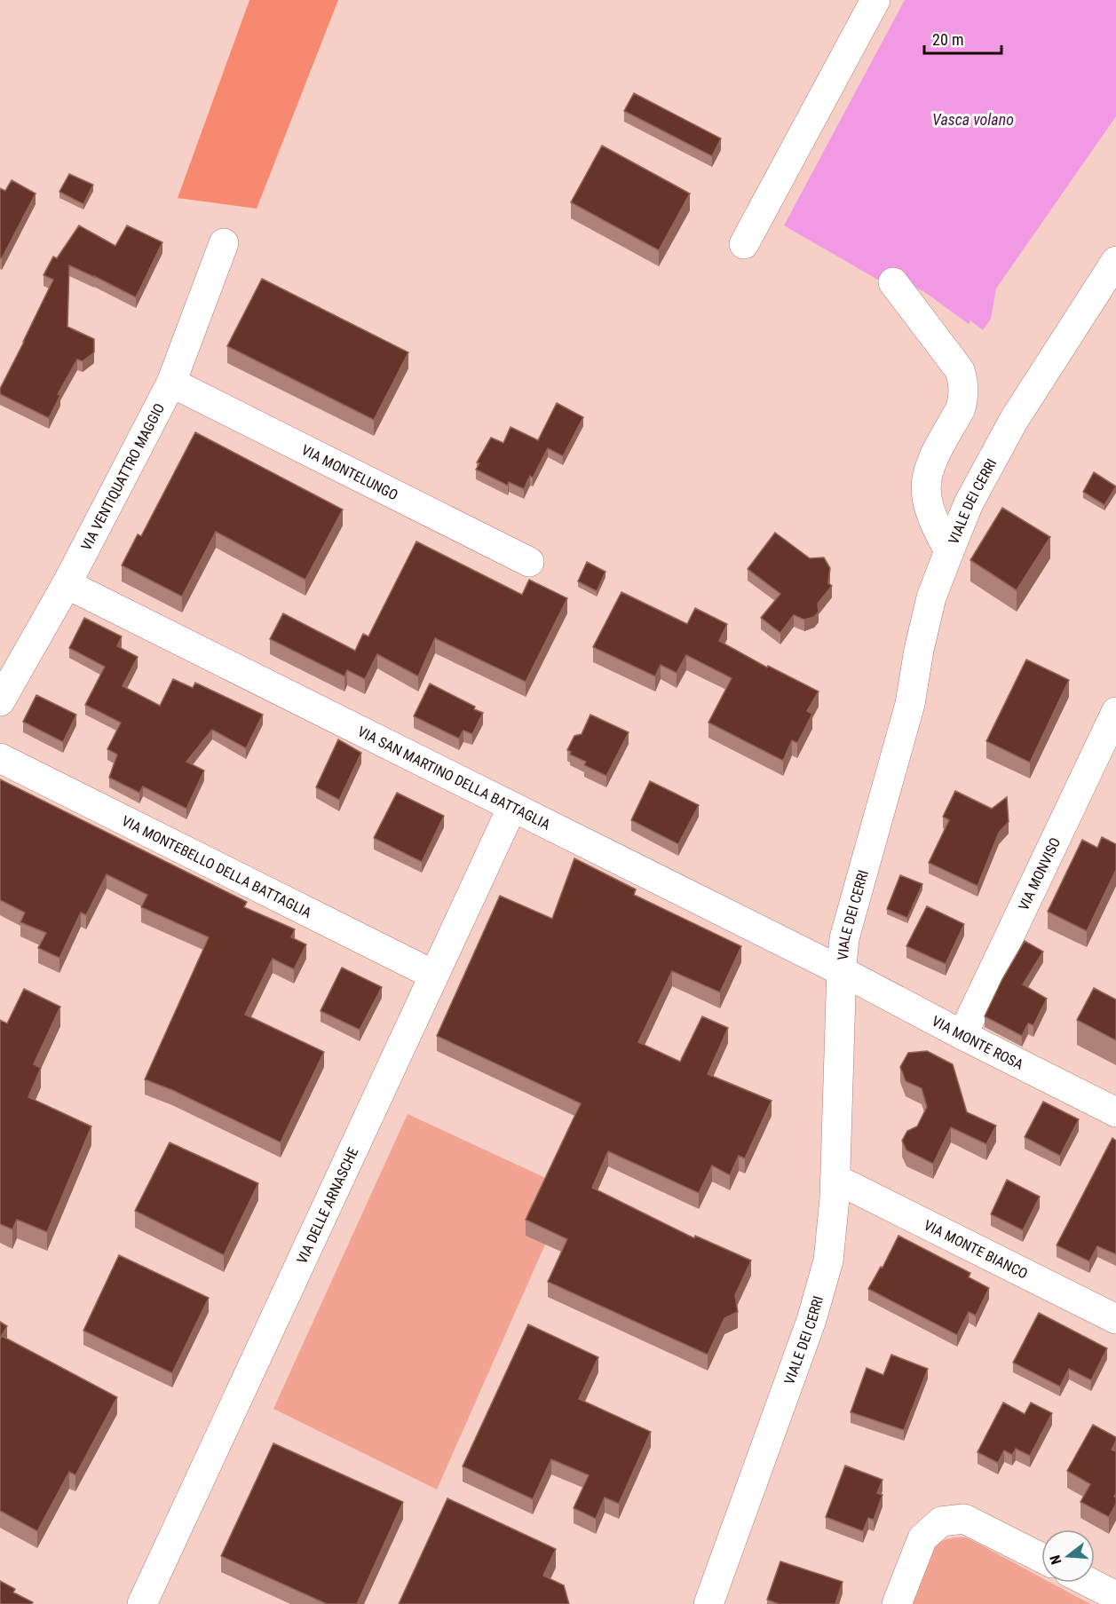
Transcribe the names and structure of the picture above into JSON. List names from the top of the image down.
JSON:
{
  "streets": {
    "street": [
      "VIA MONTELUNGO",
      "VIA VENTIQUATTRO MAGGIO",
      "VIALE DEI CERRI",
      "VIA SAN MARTINO DELLA BATTAGLIA",
      "VIA MONTEBELLO DELLA BATTAGLIA",
      "VIA MONVISO",
      "VIA MONTE ROSA",
      "VIA DELLE ARNASCHE",
      "VIA MONTE BIANCO"
    ]
  },
  "crossings": [
    ["VIA MONTELUNGO", "VIA VENTIQUATTRO MAGGIO"],
    ["VIA VENTIQUATTRO MAGGIO", "VIA SAN MARTINO DELLA BATTAGLIA"],
    ["VIALE DEI CERRI", "VIA SAN MARTINO DELLA BATTAGLIA"],
    ["VIALE DEI CERRI", "VIA MONTE ROSA"],
    ["VIALE DEI CERRI", "VIA MONTE BIANCO"],
    ["VIA SAN MARTINO DELLA BATTAGLIA", "VIA MONTE ROSA"],
    ["VIA SAN MARTINO DELLA BATTAGLIA", "VIA DELLE ARNASCHE"],
    ["VIA MONTEBELLO DELLA BATTAGLIA", "VIA DELLE ARNASCHE"],
    ["VIA MONVISO", "VIA MONTE ROSA"]
  ],
  "water": ["Vasca volano"],
  "scale_bar": "20 m",
  "north": "left"
}
